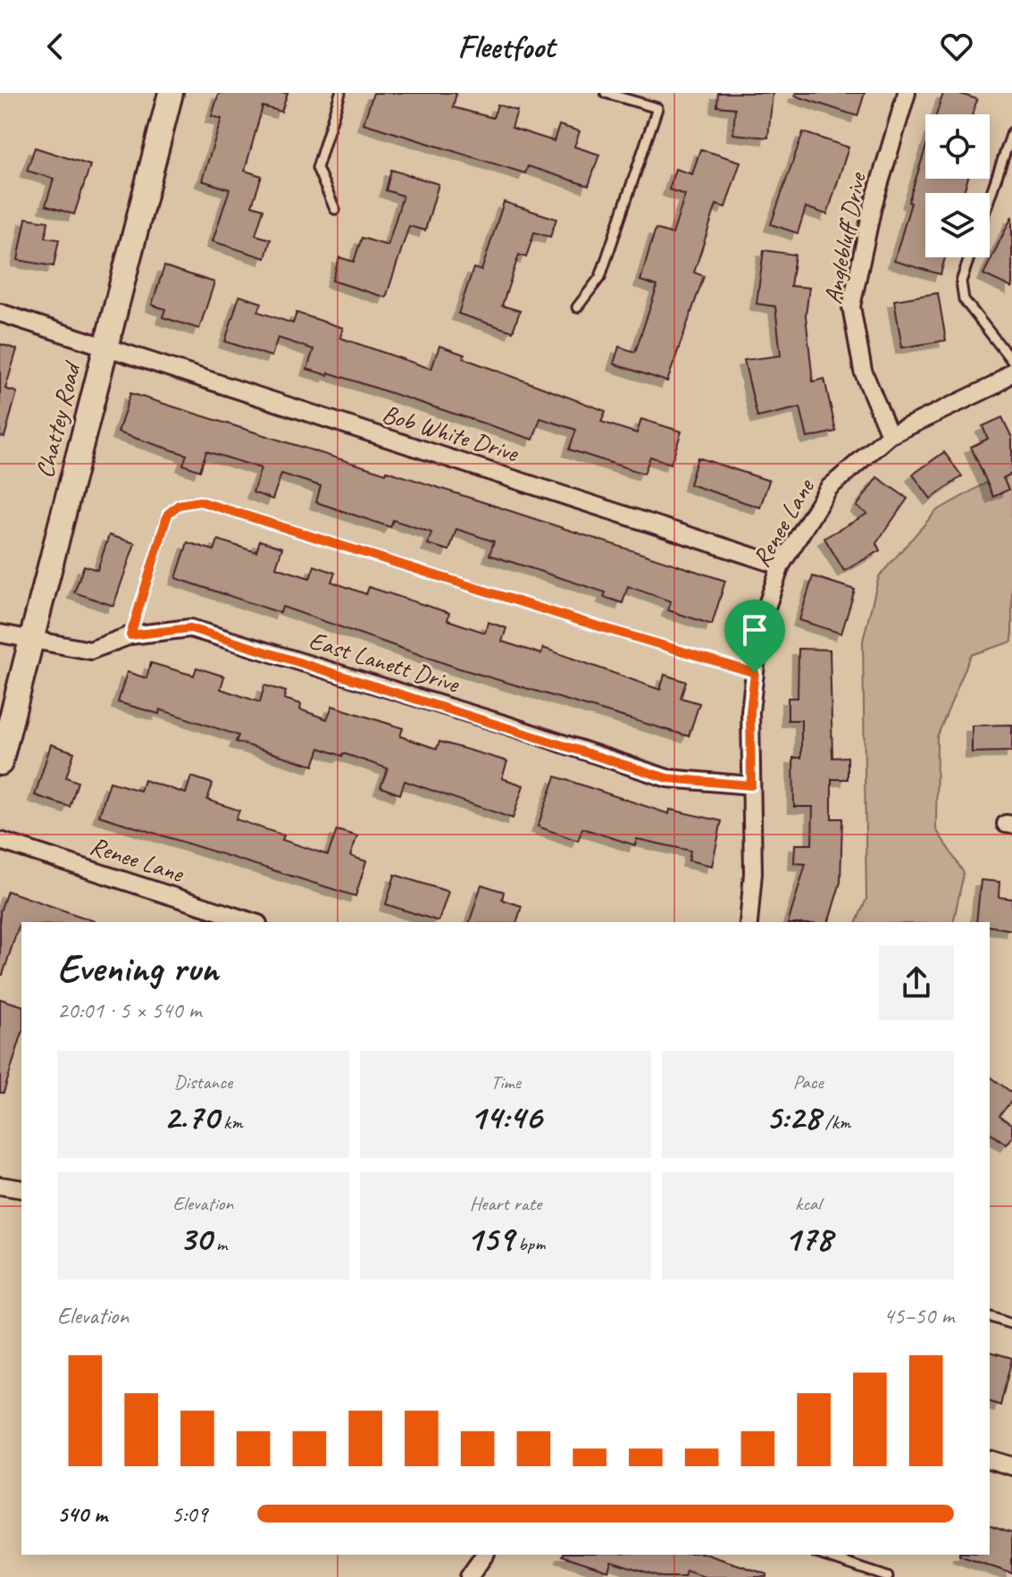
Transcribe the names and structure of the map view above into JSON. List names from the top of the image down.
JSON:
{
  "streets": {
    "street": [
      "Anglebluff Drive",
      "Chattey Road",
      "Bob White Drive",
      "Renee Lane",
      "East Lanett Drive"
    ]
  },
  "crossings": [
    ["Anglebluff Drive", "Renee Lane"],
    ["Chattey Road", "Bob White Drive"],
    ["Chattey Road", "East Lanett Drive"],
    ["Bob White Drive", "Renee Lane"],
    ["Renee Lane", "East Lanett Drive"]
  ],
  "page": {
    "header": "Fleetfoot",
    "heading": ["Evening run", "20:01 · 5 × 540 m"],
    "stats": [
      ["Distance", "2.70 km"],
      ["Time", "14:46"],
      ["Pace", "5:28 /km"],
      ["Elevation", "30 m"],
      ["Heart rate", "159 bpm"],
      ["kcal", "178"]
    ],
    "chart": ["Elevation", "45–50 m"],
    "list": [
      {
        "name": "540 m",
        "note": "5:09"
      }
    ]
  }
}
